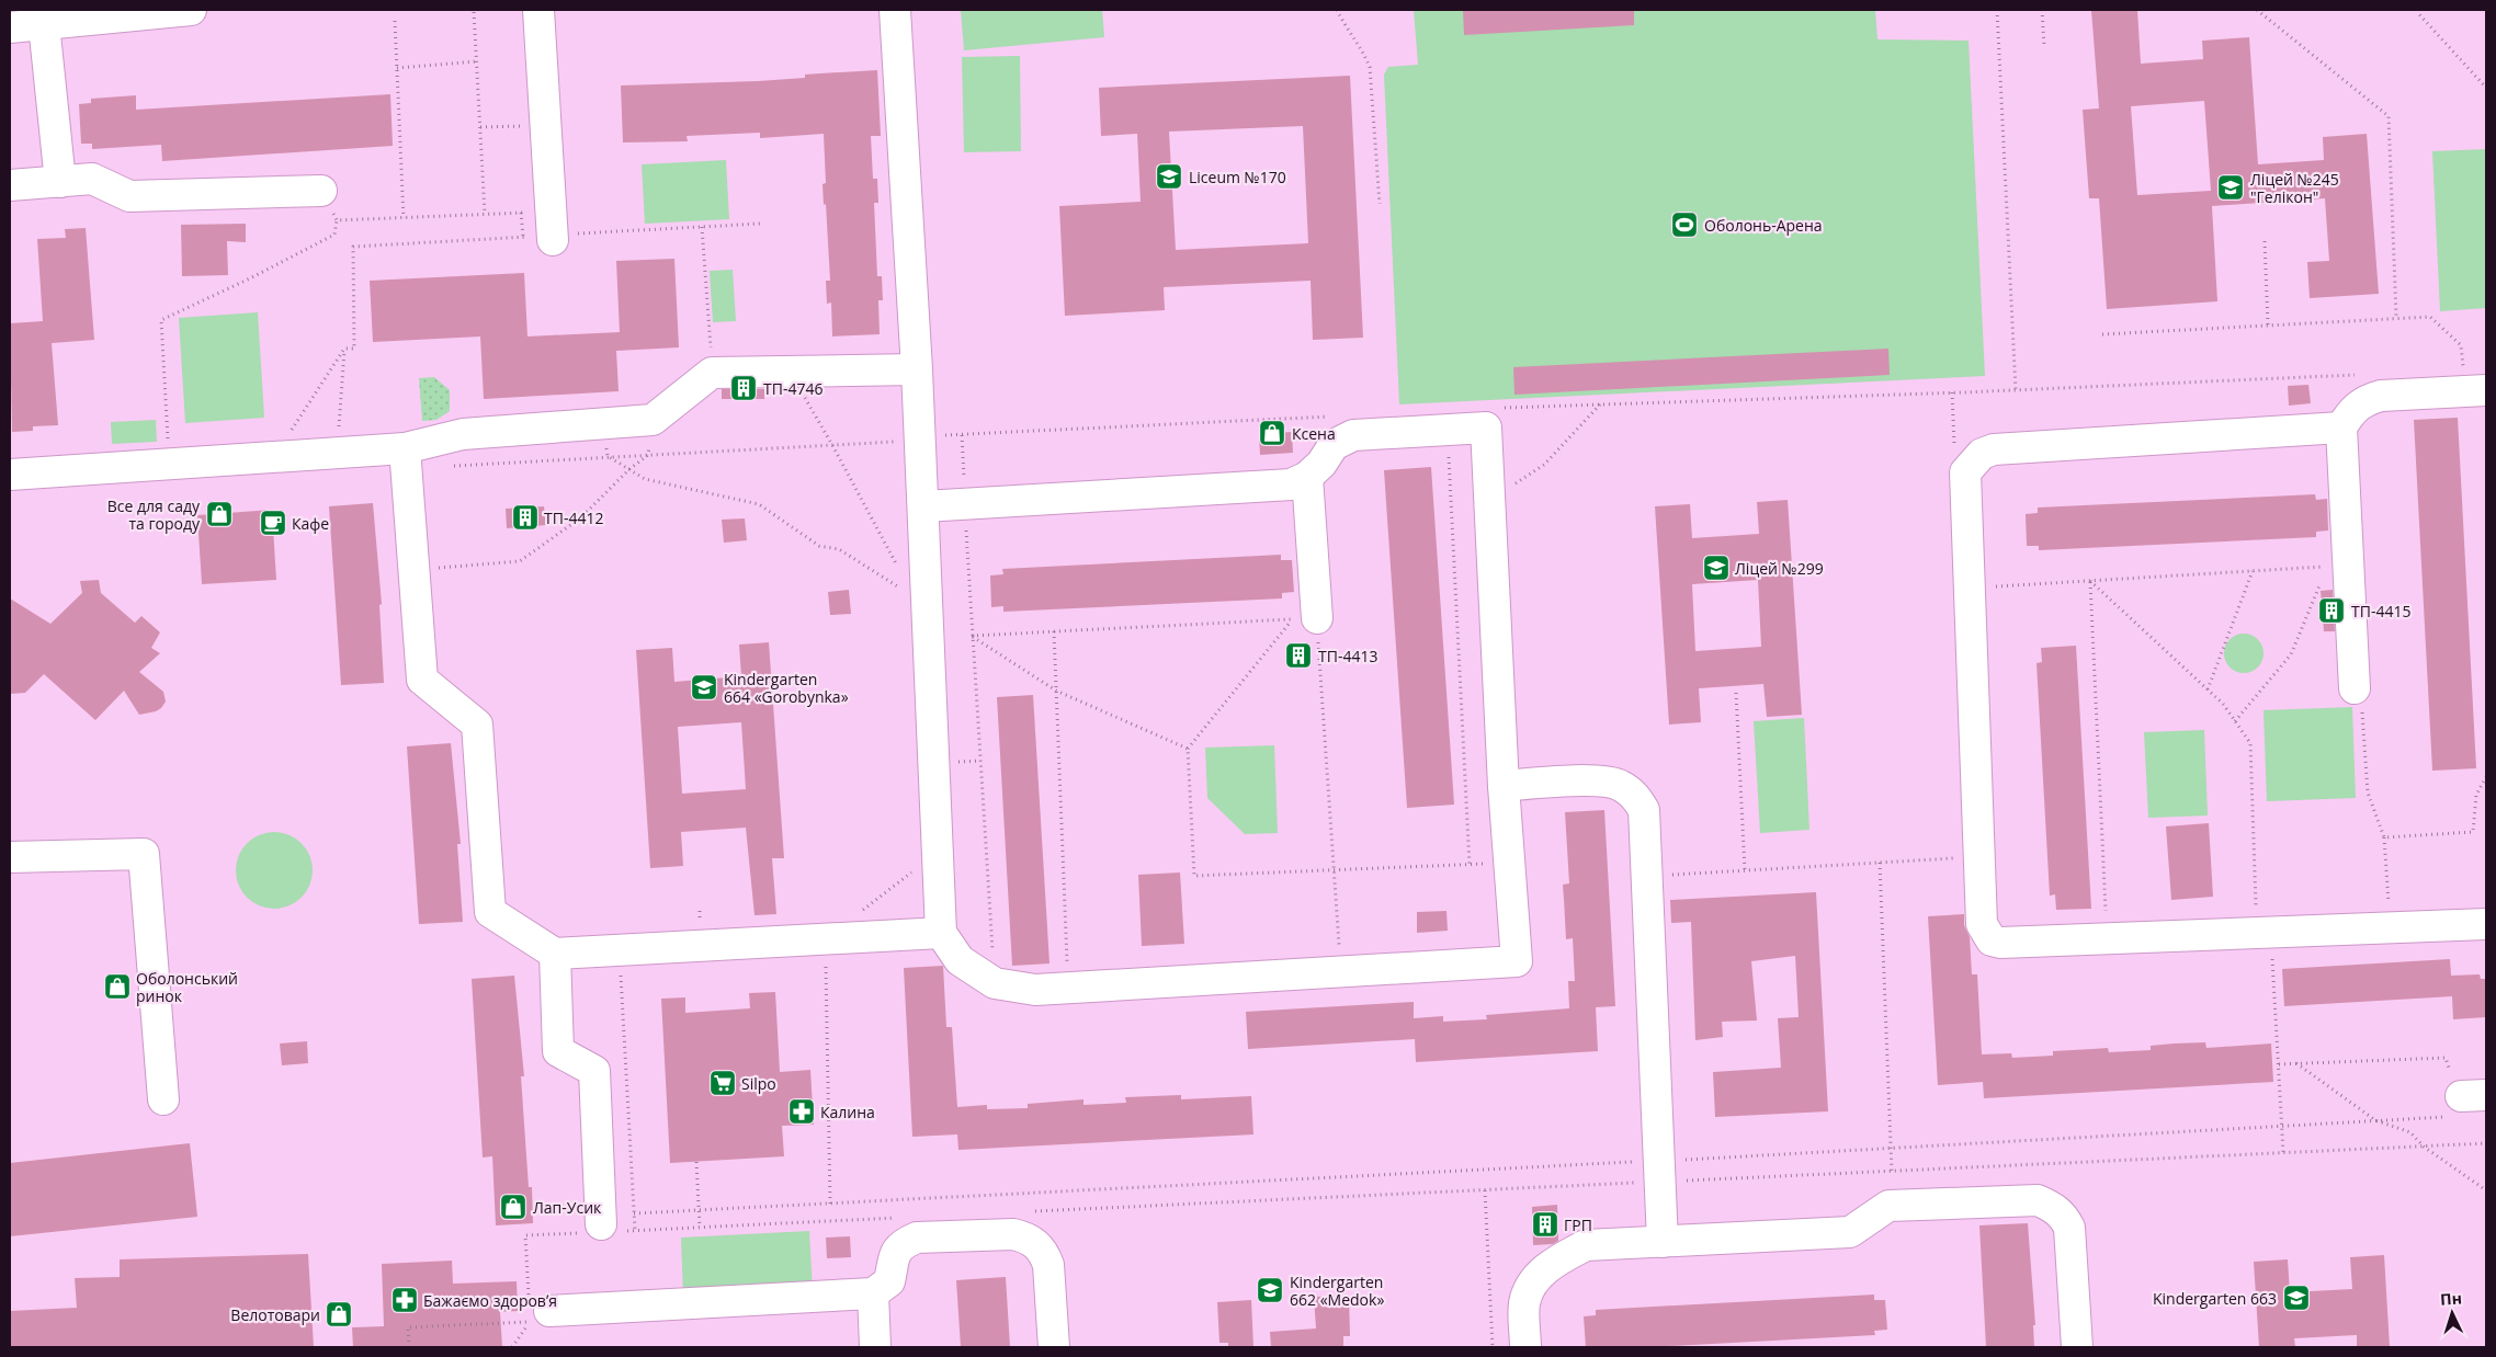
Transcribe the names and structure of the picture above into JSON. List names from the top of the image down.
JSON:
{
  "places": {
    "school or university": [
      "Liceum №170",
      "Ліцей №245 \"Гелікон\"",
      "Ліцей №299",
      "Kindergarten 664 «Gorobynka»",
      "Kindergarten 662 «Medok»",
      "Kindergarten 663"
    ],
    "sports": ["Оболонь-Арена"],
    "building": [
      "ТП-4746",
      "ТП-4412",
      "ТП-4415",
      "ТП-4413",
      "ГРП"
    ],
    "shop": [
      "Ксена",
      "Все для саду та городу",
      "Оболонський ринок",
      "Лап-Усик",
      "Велотовари"
    ],
    "cafe": ["Кафе"],
    "supermarket": ["Silpo"],
    "pharmacy": ["Калина", "Бажаємо здоровʼя"]
  },
  "north": "top"
}
